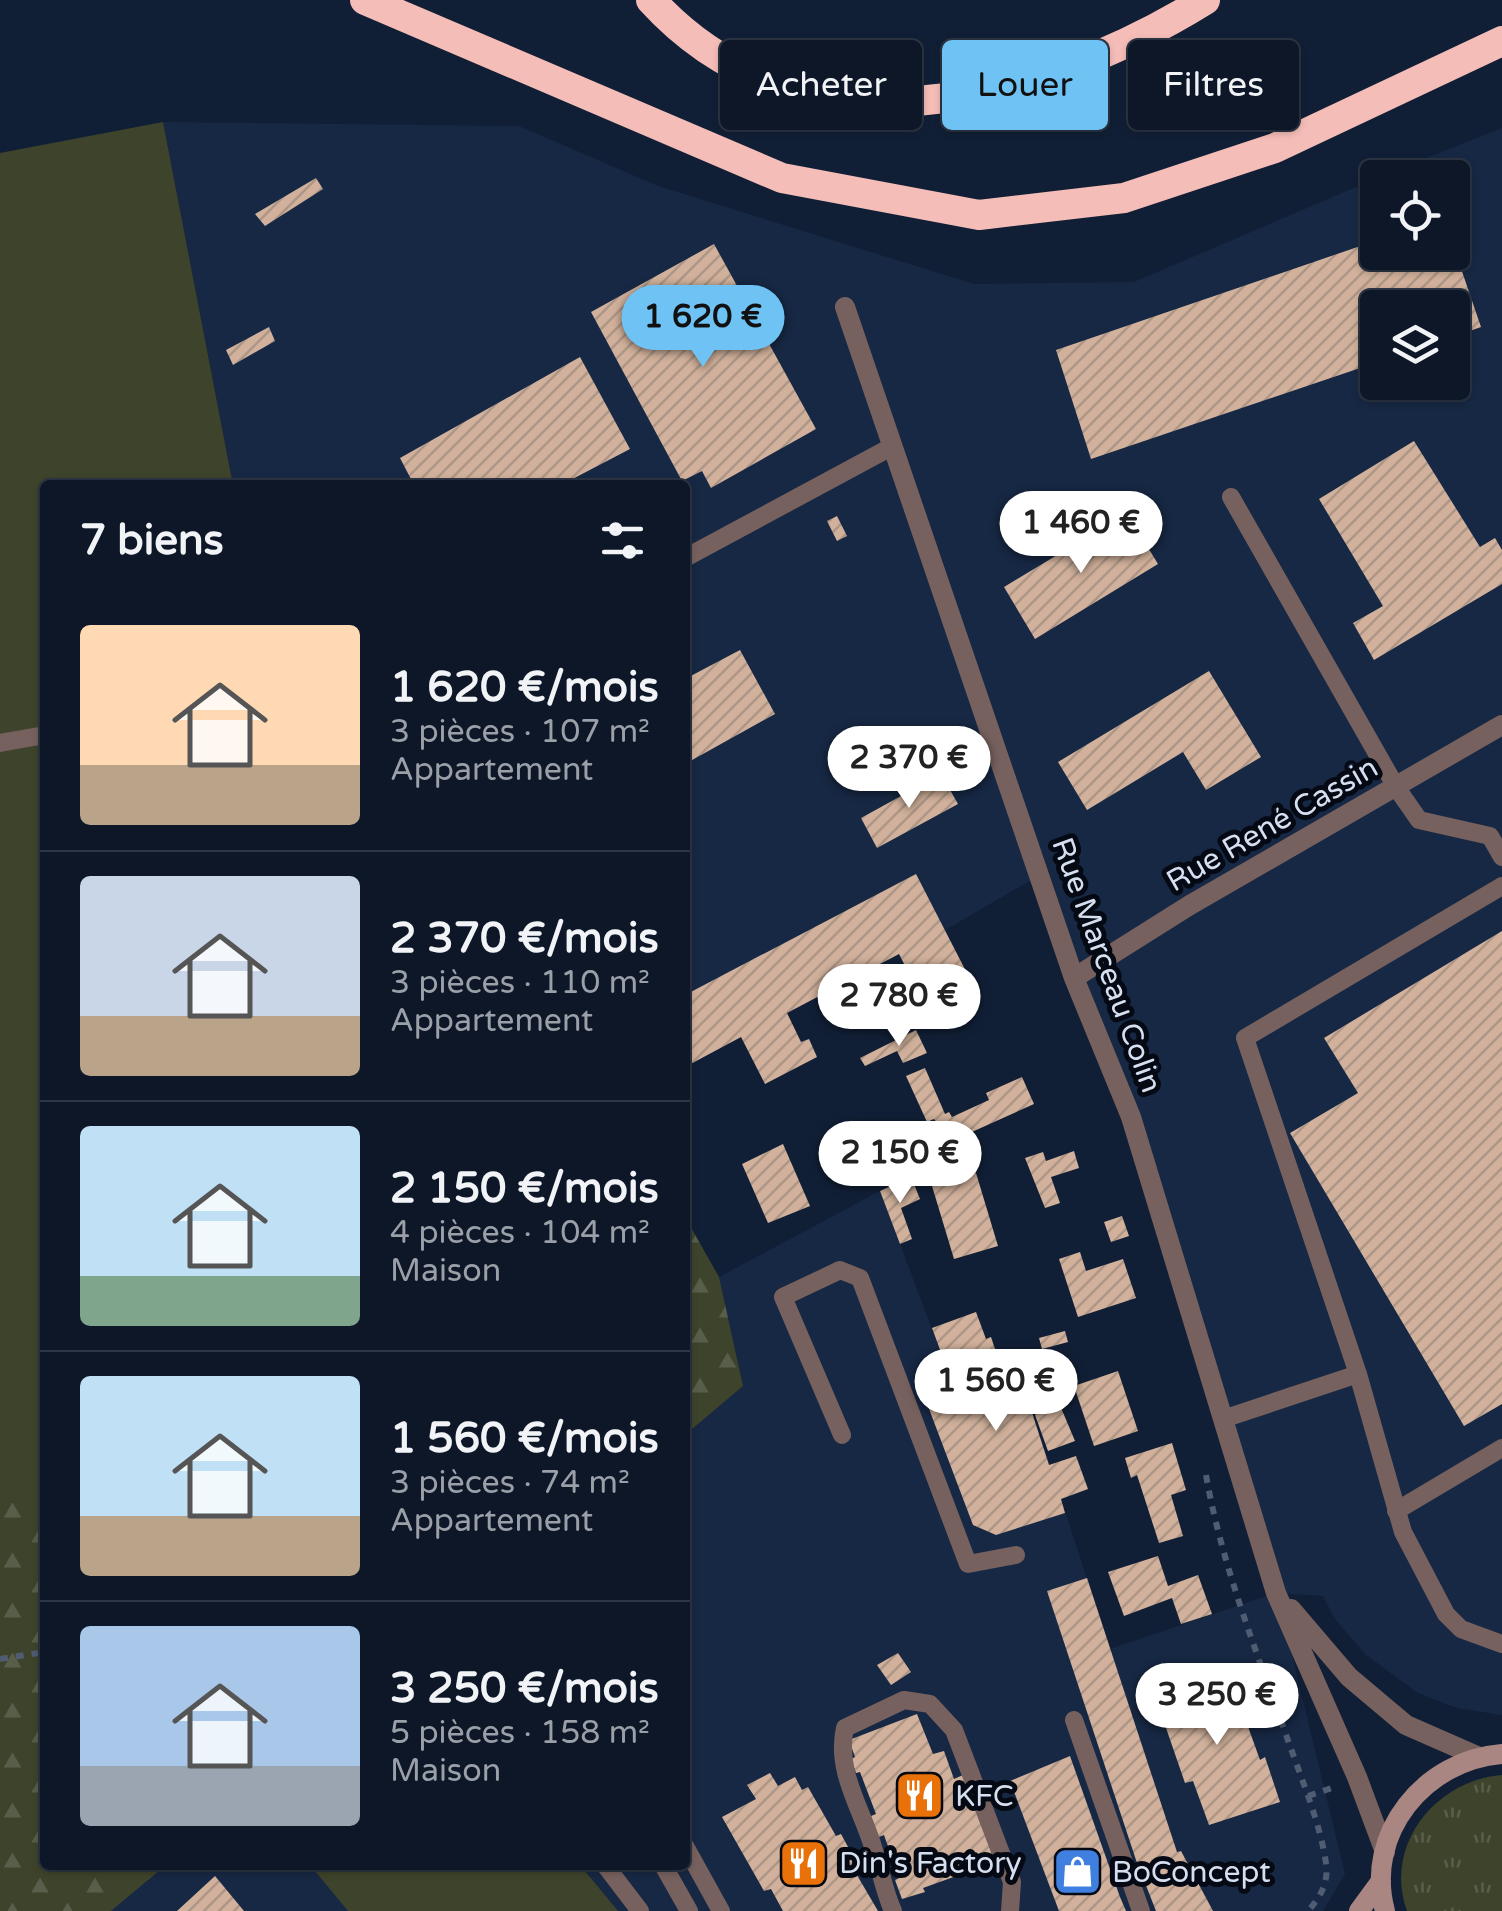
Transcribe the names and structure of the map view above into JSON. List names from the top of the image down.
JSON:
{
  "streets": {
    "street": ["Rue René Cassin", "Rue Marceau Colin"]
  },
  "crossings": [
    ["Rue René Cassin", "Rue Marceau Colin"]
  ],
  "places": {
    "restaurant": ["KFC", "Din's Factory"],
    "shop": ["BoConcept"]
  },
  "page": {
    "chip": ["Acheter", "Louer", "Filtres"],
    "price": [
      "1 620 €",
      "1 460 €",
      "2 370 €",
      "2 780 €",
      "2 150 €",
      "1 560 €",
      "3 250 €"
    ],
    "heading": "7 biens",
    "list": [
      {
        "name": "1 620 €/mois",
        "note": "3 pièces · 107 m² · Appartement"
      },
      {
        "name": "2 370 €/mois",
        "note": "3 pièces · 110 m² · Appartement"
      },
      {
        "name": "2 150 €/mois",
        "note": "4 pièces · 104 m² · Maison"
      },
      {
        "name": "1 560 €/mois",
        "note": "3 pièces · 74 m² · Appartement"
      },
      {
        "name": "3 250 €/mois",
        "note": "5 pièces · 158 m² · Maison"
      }
    ]
  }
}
